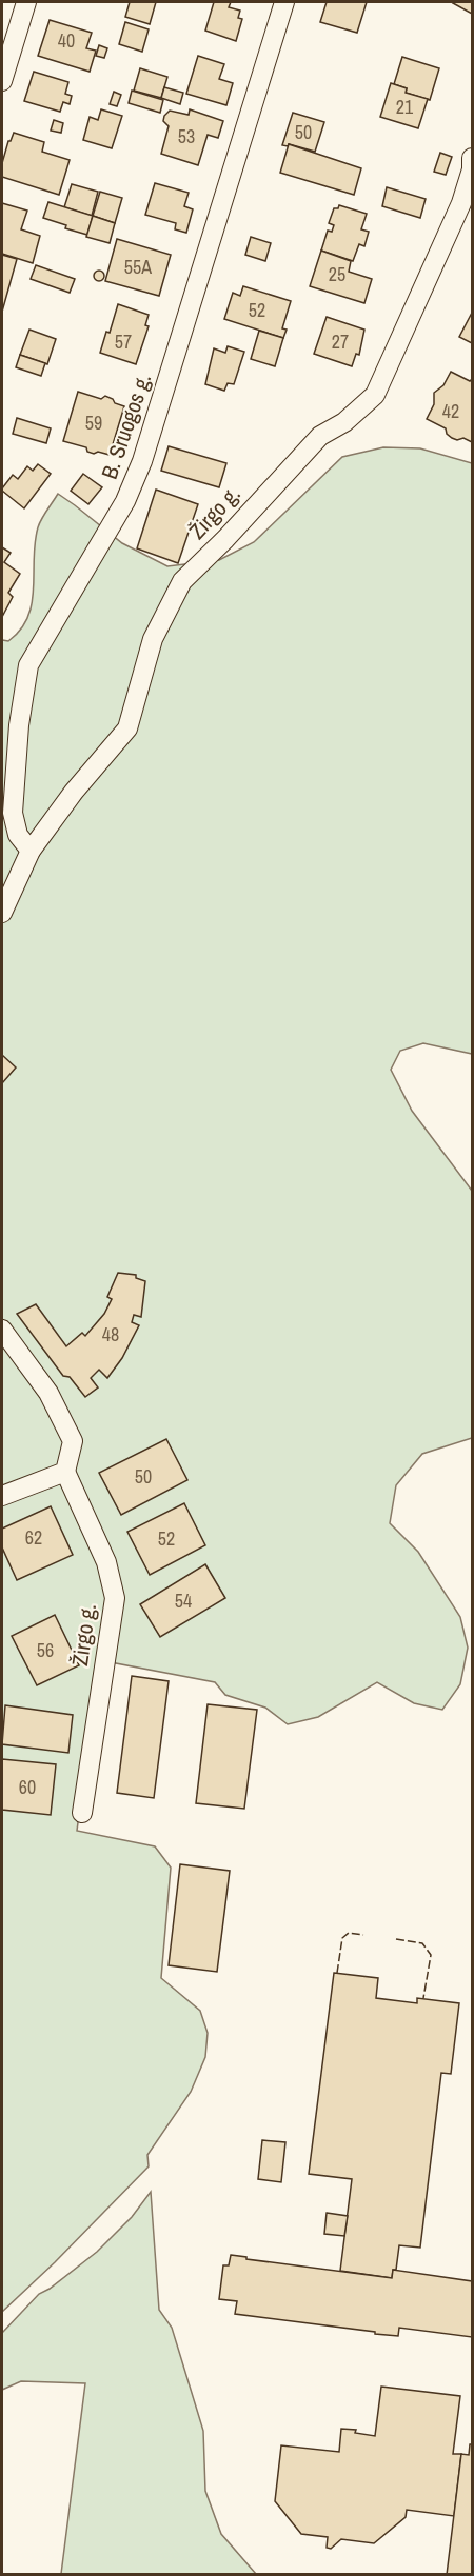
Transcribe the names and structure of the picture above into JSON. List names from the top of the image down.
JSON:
{
  "streets": {
    "street": ["B. Sruogos g.", "Žirgo g."]
  },
  "crossings": [
    ["B. Sruogos g.", "Žirgo g."]
  ],
  "house_numbers": [
    "40",
    "21",
    "50",
    "53",
    "55A",
    "25",
    "52",
    "57",
    "27",
    "42",
    "59",
    "48",
    "50",
    "62",
    "52",
    "54",
    "56",
    "60"
  ]
}
